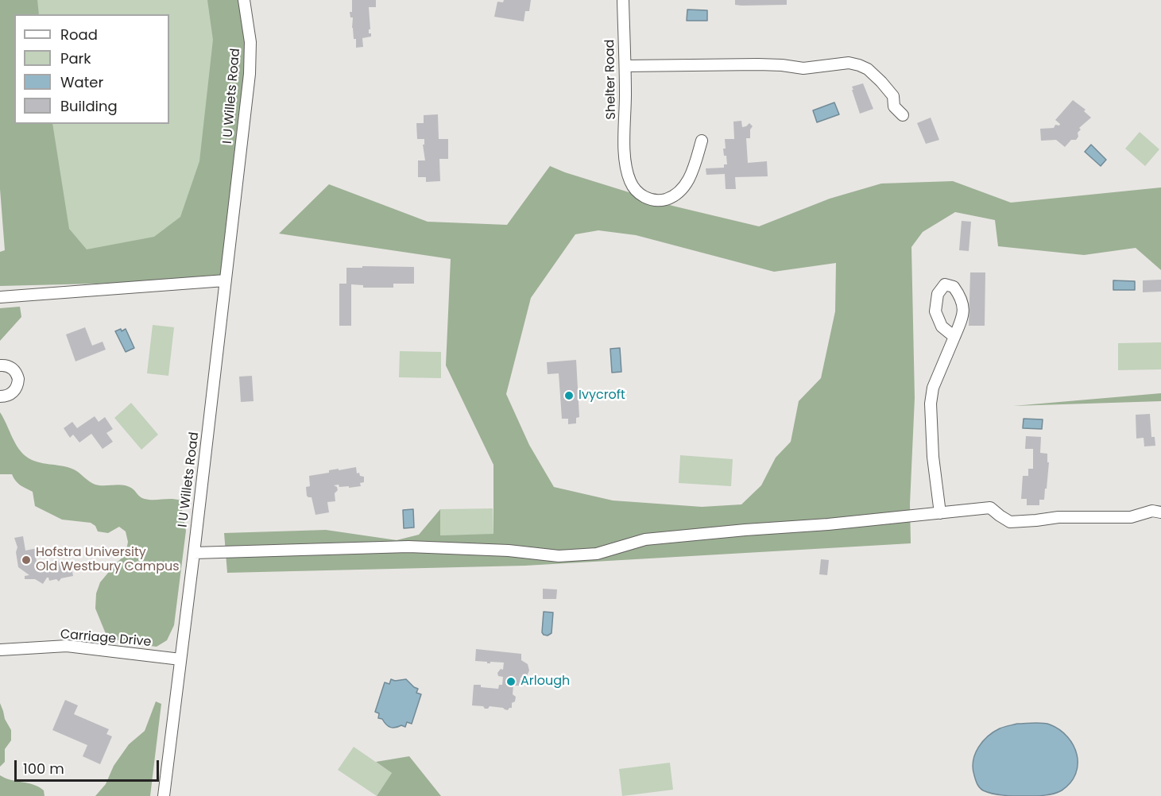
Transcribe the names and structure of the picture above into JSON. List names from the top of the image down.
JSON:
{
  "streets": {
    "street": ["Shelter Road", "I U Willets Road", "Carriage Drive"]
  },
  "crossings": [
    ["I U Willets Road", "Carriage Drive"]
  ],
  "places": ["Ivycroft", "Hofstra University Old Westbury Campus", "Arlough"],
  "legend": [
    "Road",
    "Park",
    "Water",
    "Building"
  ],
  "scale_bar": "100 m"
}
